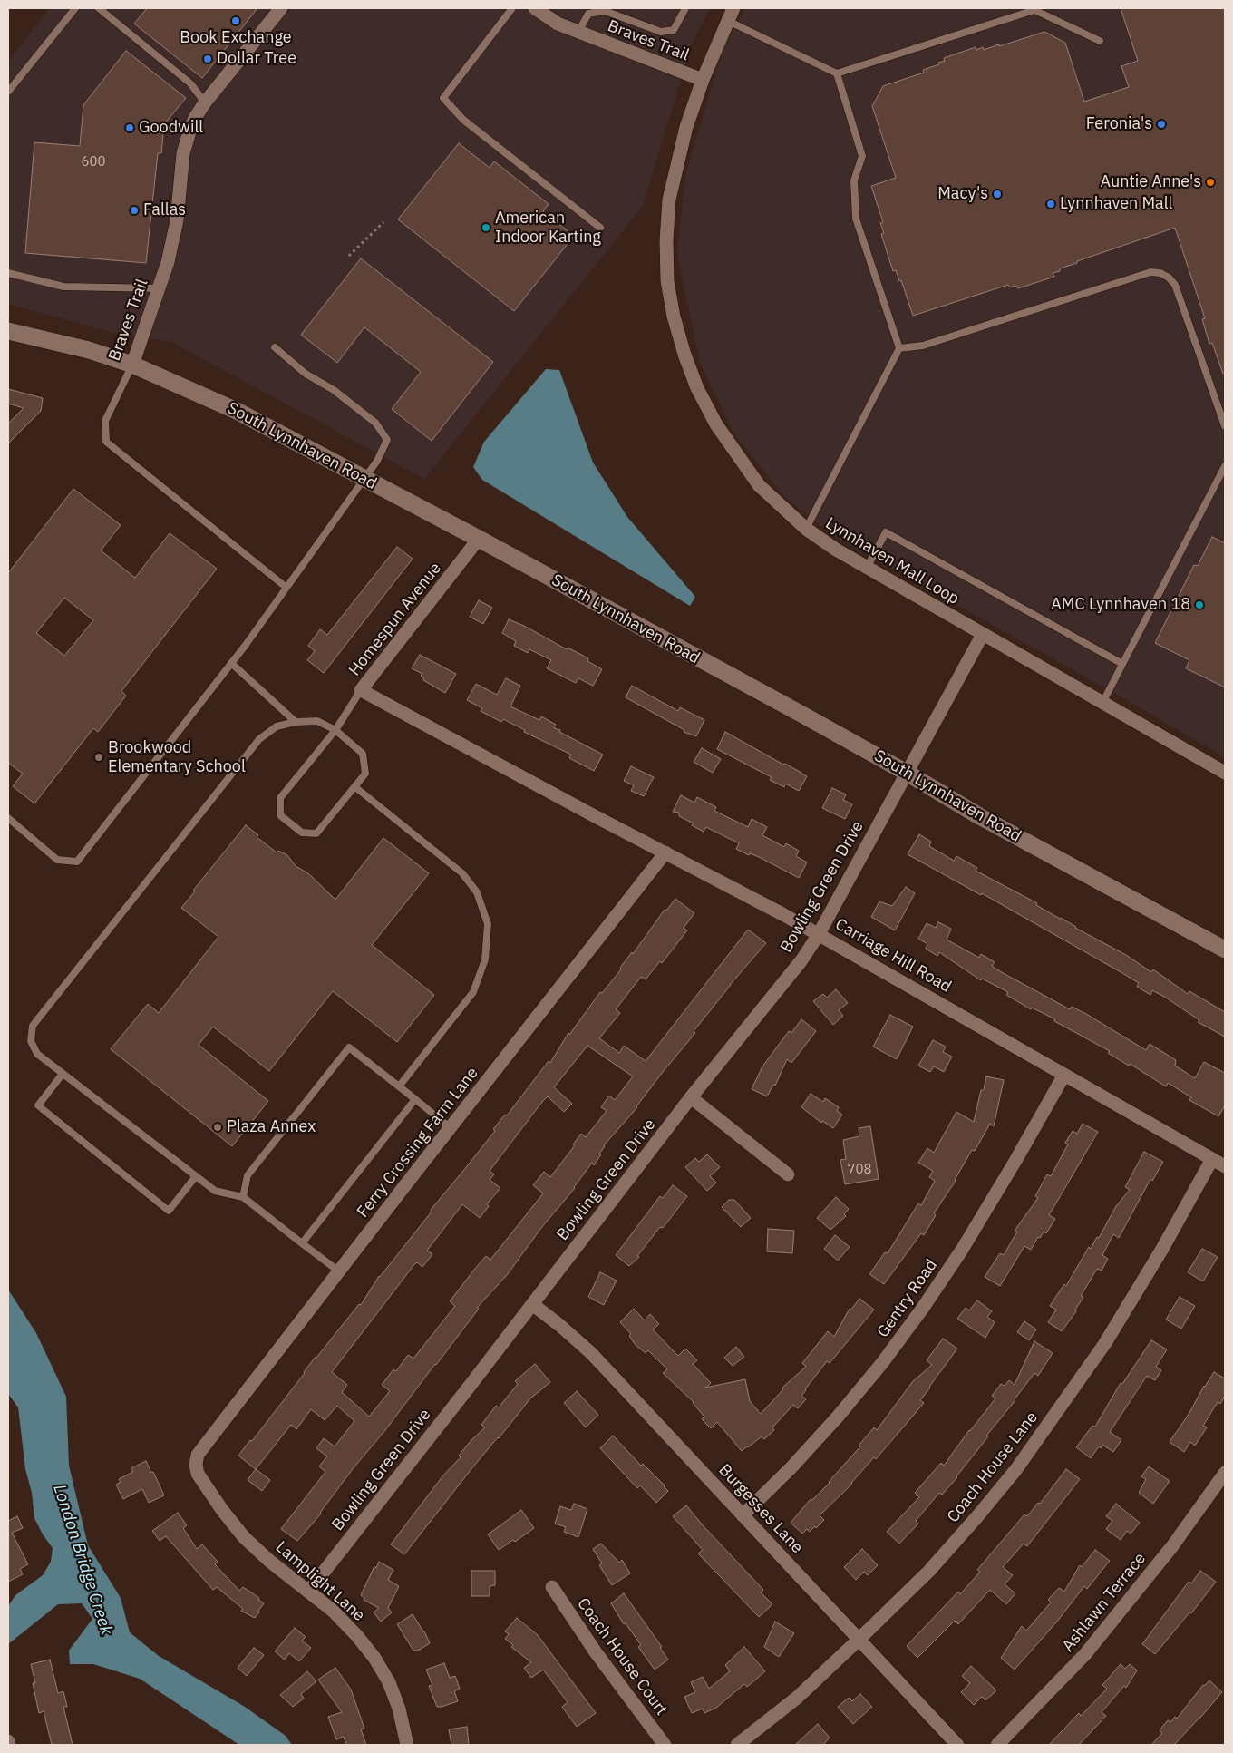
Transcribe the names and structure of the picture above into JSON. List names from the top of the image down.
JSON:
{
  "streets": {
    "street": [
      "Braves Trail",
      "South Lynnhaven Road",
      "Lynnhaven Mall Loop",
      "Homespun Avenue",
      "Bowling Green Drive",
      "Carriage Hill Road",
      "Ferry Crossing Farm Lane",
      "Gentry Road",
      "Coach House Lane",
      "Burgesses Lane",
      "Lamplight Lane",
      "Ashlawn Terrace",
      "Coach House Court"
    ]
  },
  "crossings": [
    ["Braves Trail", "South Lynnhaven Road"],
    ["Braves Trail", "Lynnhaven Mall Loop"],
    ["South Lynnhaven Road", "Homespun Avenue"],
    ["South Lynnhaven Road", "Bowling Green Drive"],
    ["Lynnhaven Mall Loop", "Bowling Green Drive"],
    ["Homespun Avenue", "Carriage Hill Road"],
    ["Bowling Green Drive", "Carriage Hill Road"],
    ["Bowling Green Drive", "Burgesses Lane"],
    ["Bowling Green Drive", "Lamplight Lane"],
    ["Carriage Hill Road", "Ferry Crossing Farm Lane"],
    ["Carriage Hill Road", "Gentry Road"],
    ["Carriage Hill Road", "Coach House Lane"],
    ["Ferry Crossing Farm Lane", "Lamplight Lane"],
    ["Gentry Road", "Burgesses Lane"],
    ["Coach House Lane", "Burgesses Lane"]
  ],
  "water": ["London Bridge Creek"],
  "places": [
    "Book Exchange",
    "Dollar Tree",
    "Feronia's",
    "Goodwill",
    "Auntie Anne's",
    "Macy's",
    "Lynnhaven Mall",
    "Fallas",
    "American Indoor Karting",
    "AMC Lynnhaven 18",
    "Brookwood Elementary School",
    "Plaza Annex"
  ],
  "house_numbers": ["600", "708"]
}
